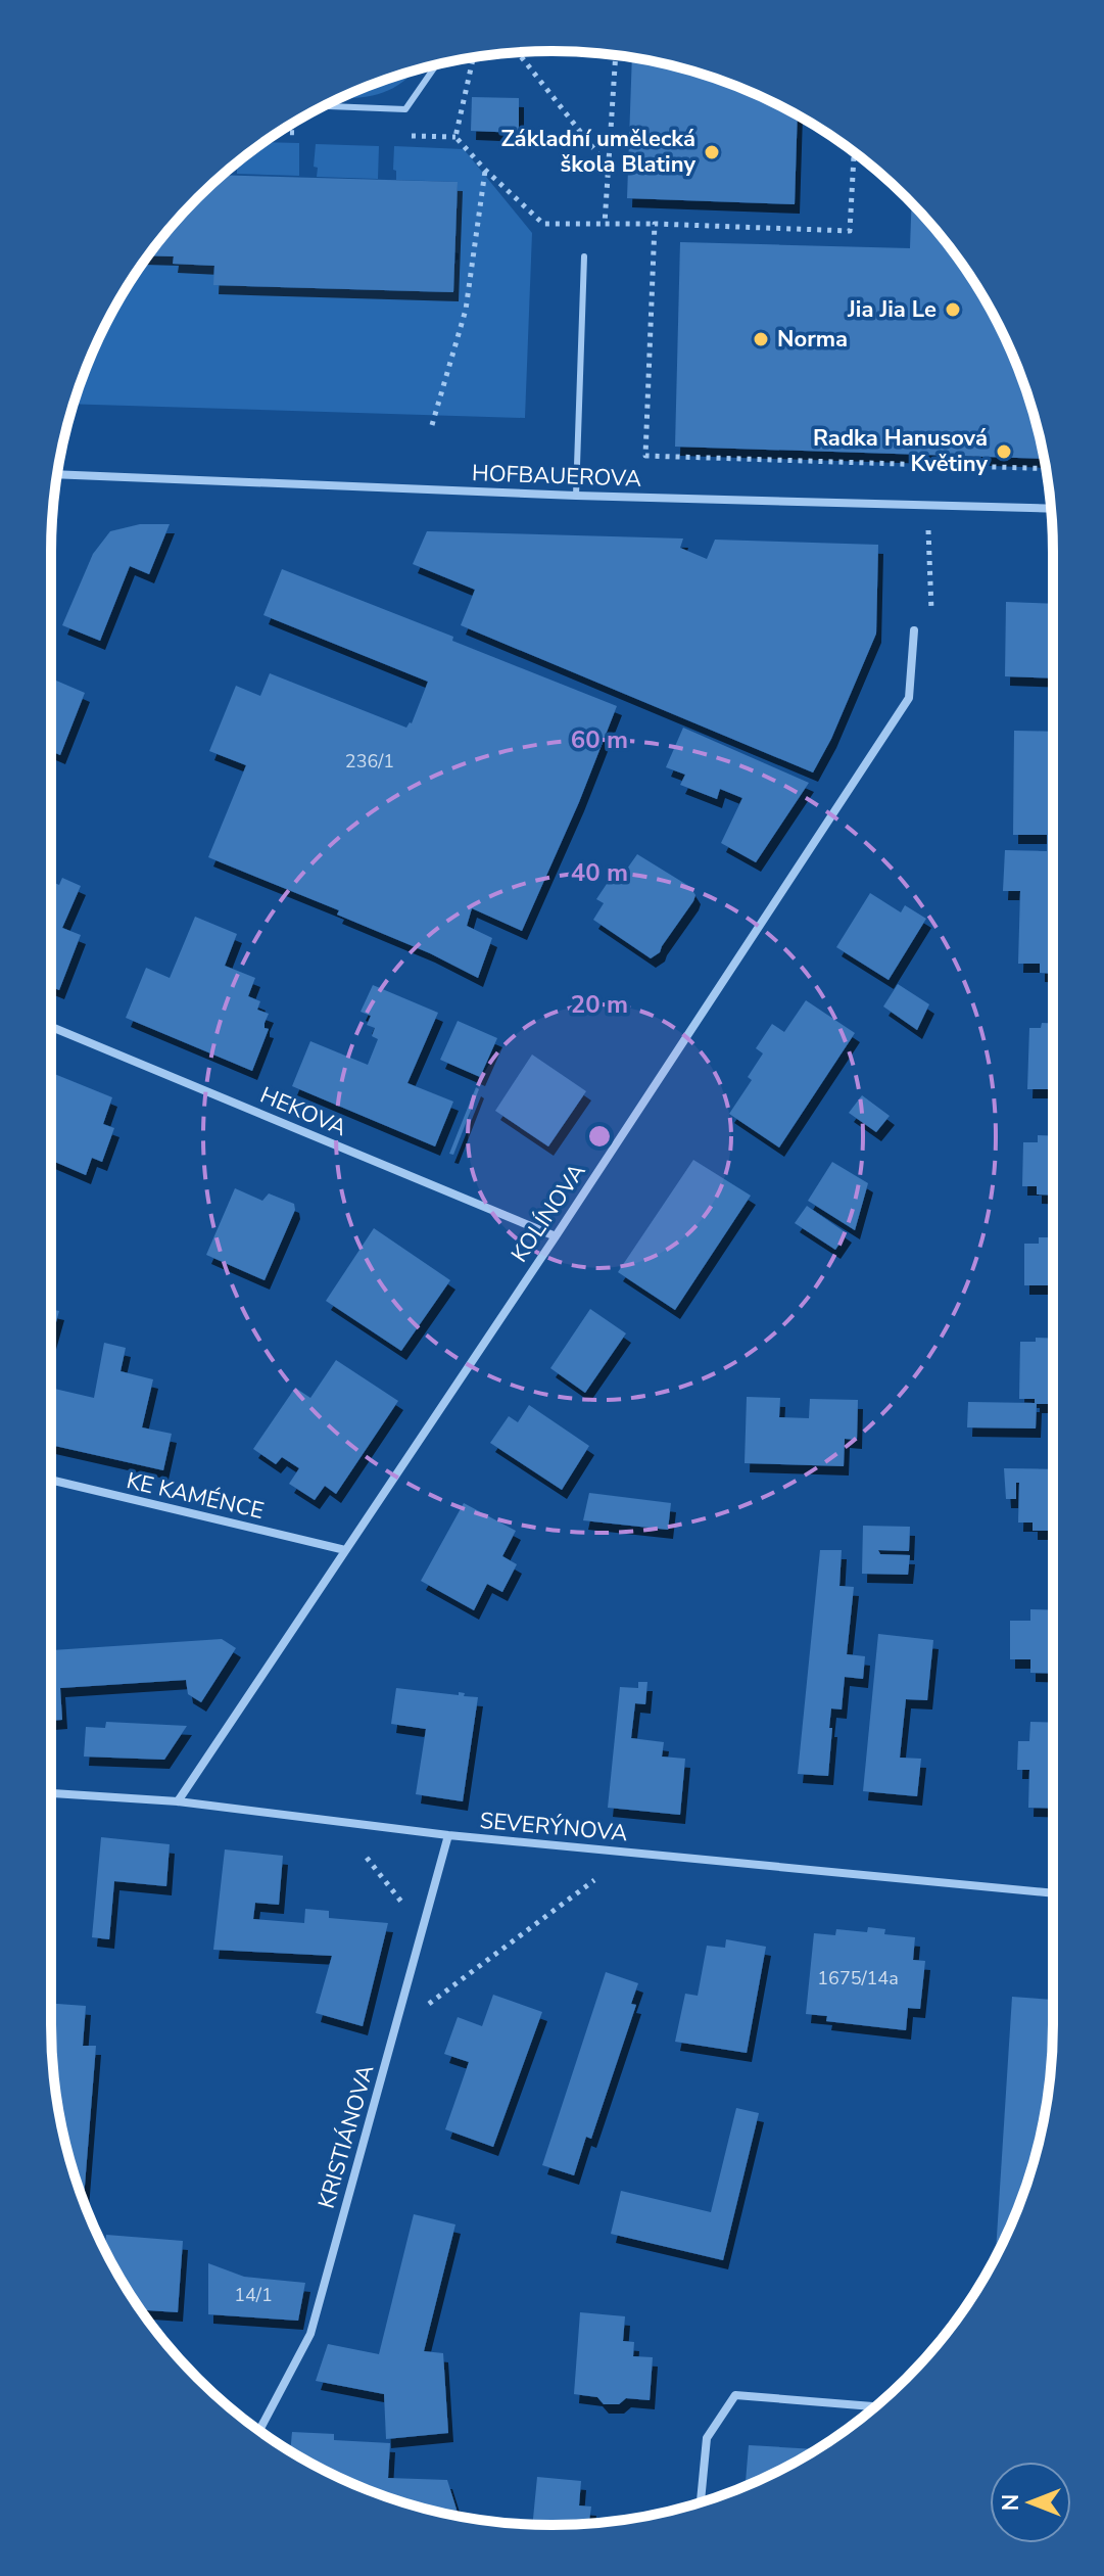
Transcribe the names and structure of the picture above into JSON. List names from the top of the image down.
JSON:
{
  "streets": {
    "street": [
      "HOFBAUEROVA",
      "HEKOVA",
      "KOLÍNOVA",
      "KE KAMÉNCE",
      "SEVERÝNOVA",
      "KRISTIÁNOVA"
    ]
  },
  "crossings": [
    ["HEKOVA", "KOLÍNOVA"],
    ["KOLÍNOVA", "KE KAMÉNCE"],
    ["KOLÍNOVA", "SEVERÝNOVA"],
    ["SEVERÝNOVA", "KRISTIÁNOVA"]
  ],
  "places": [
    "Základní umělecká škola Blatiny",
    "Jia Jia Le",
    "Norma",
    "Radka Hanusová Květiny"
  ],
  "house_numbers": ["236/1", "1675/14a", "14/1"],
  "north": "left",
  "rings": ["60 m", "40 m", "20 m"]
}
